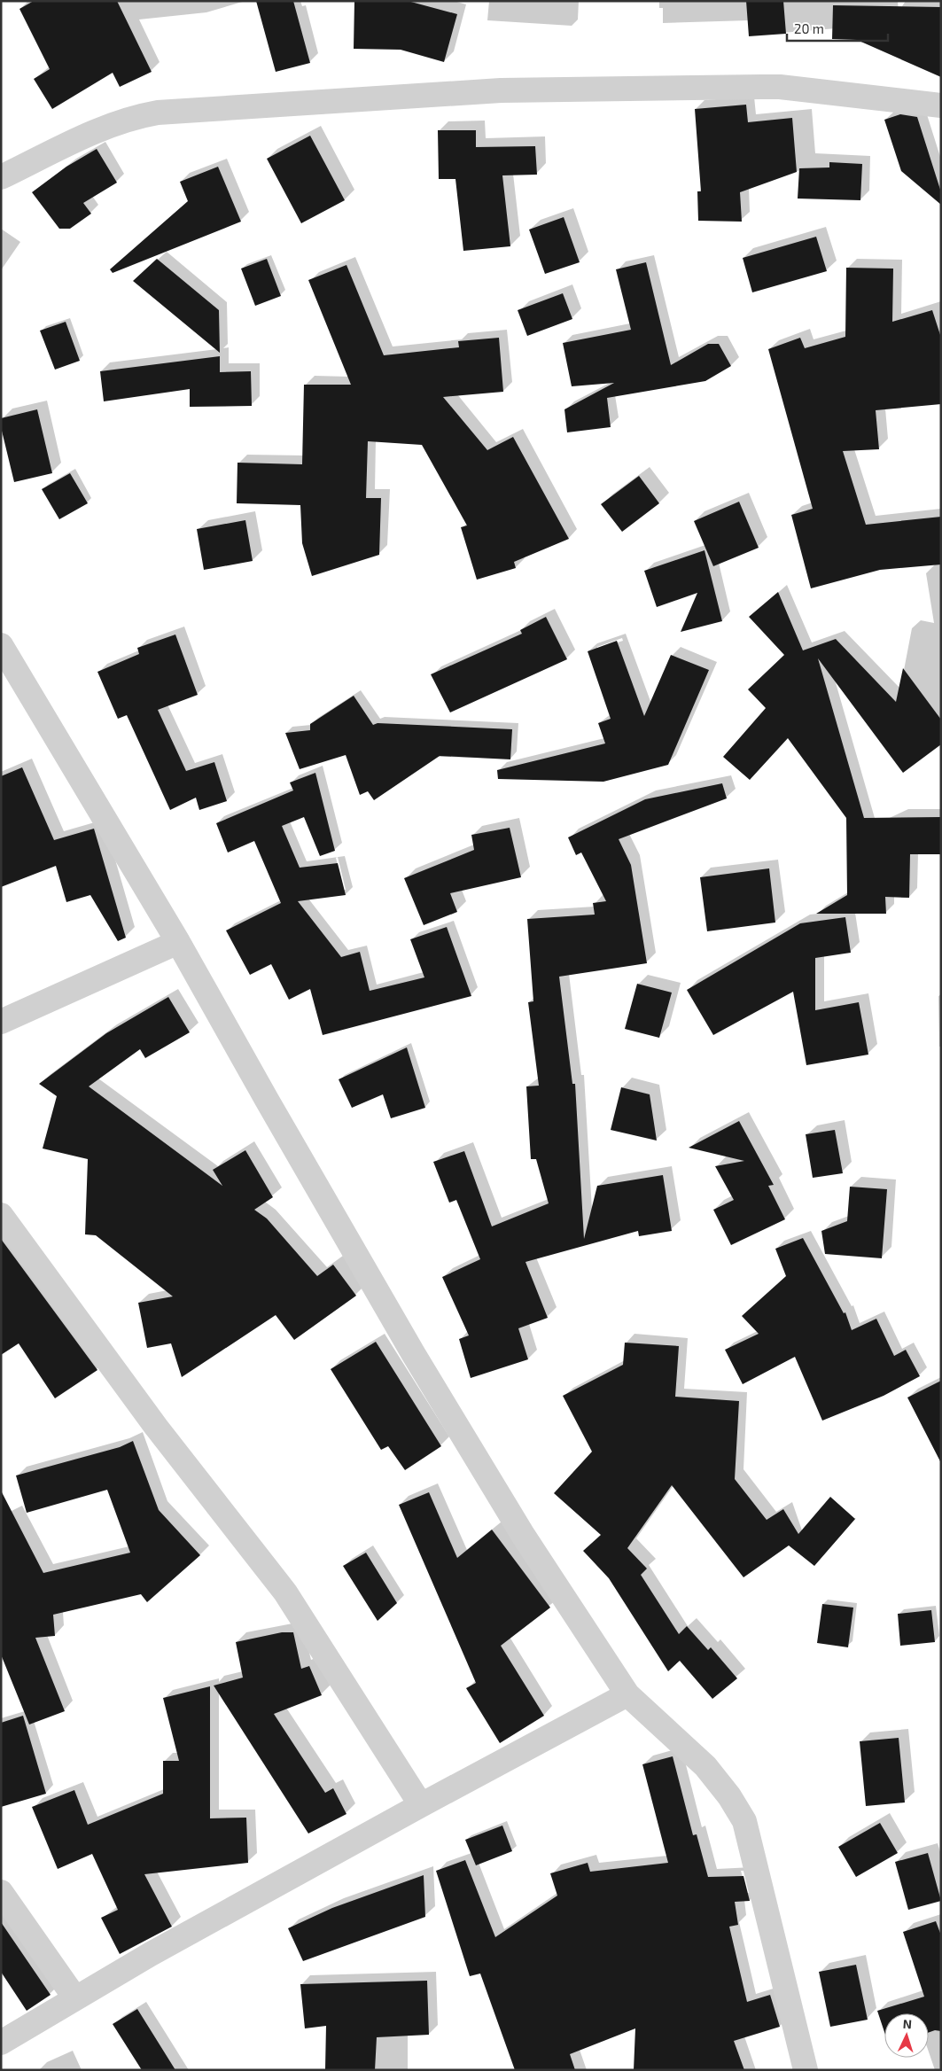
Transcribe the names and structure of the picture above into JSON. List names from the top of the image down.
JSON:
{
  "scale_bar": "20 m",
  "north": "top"
}
